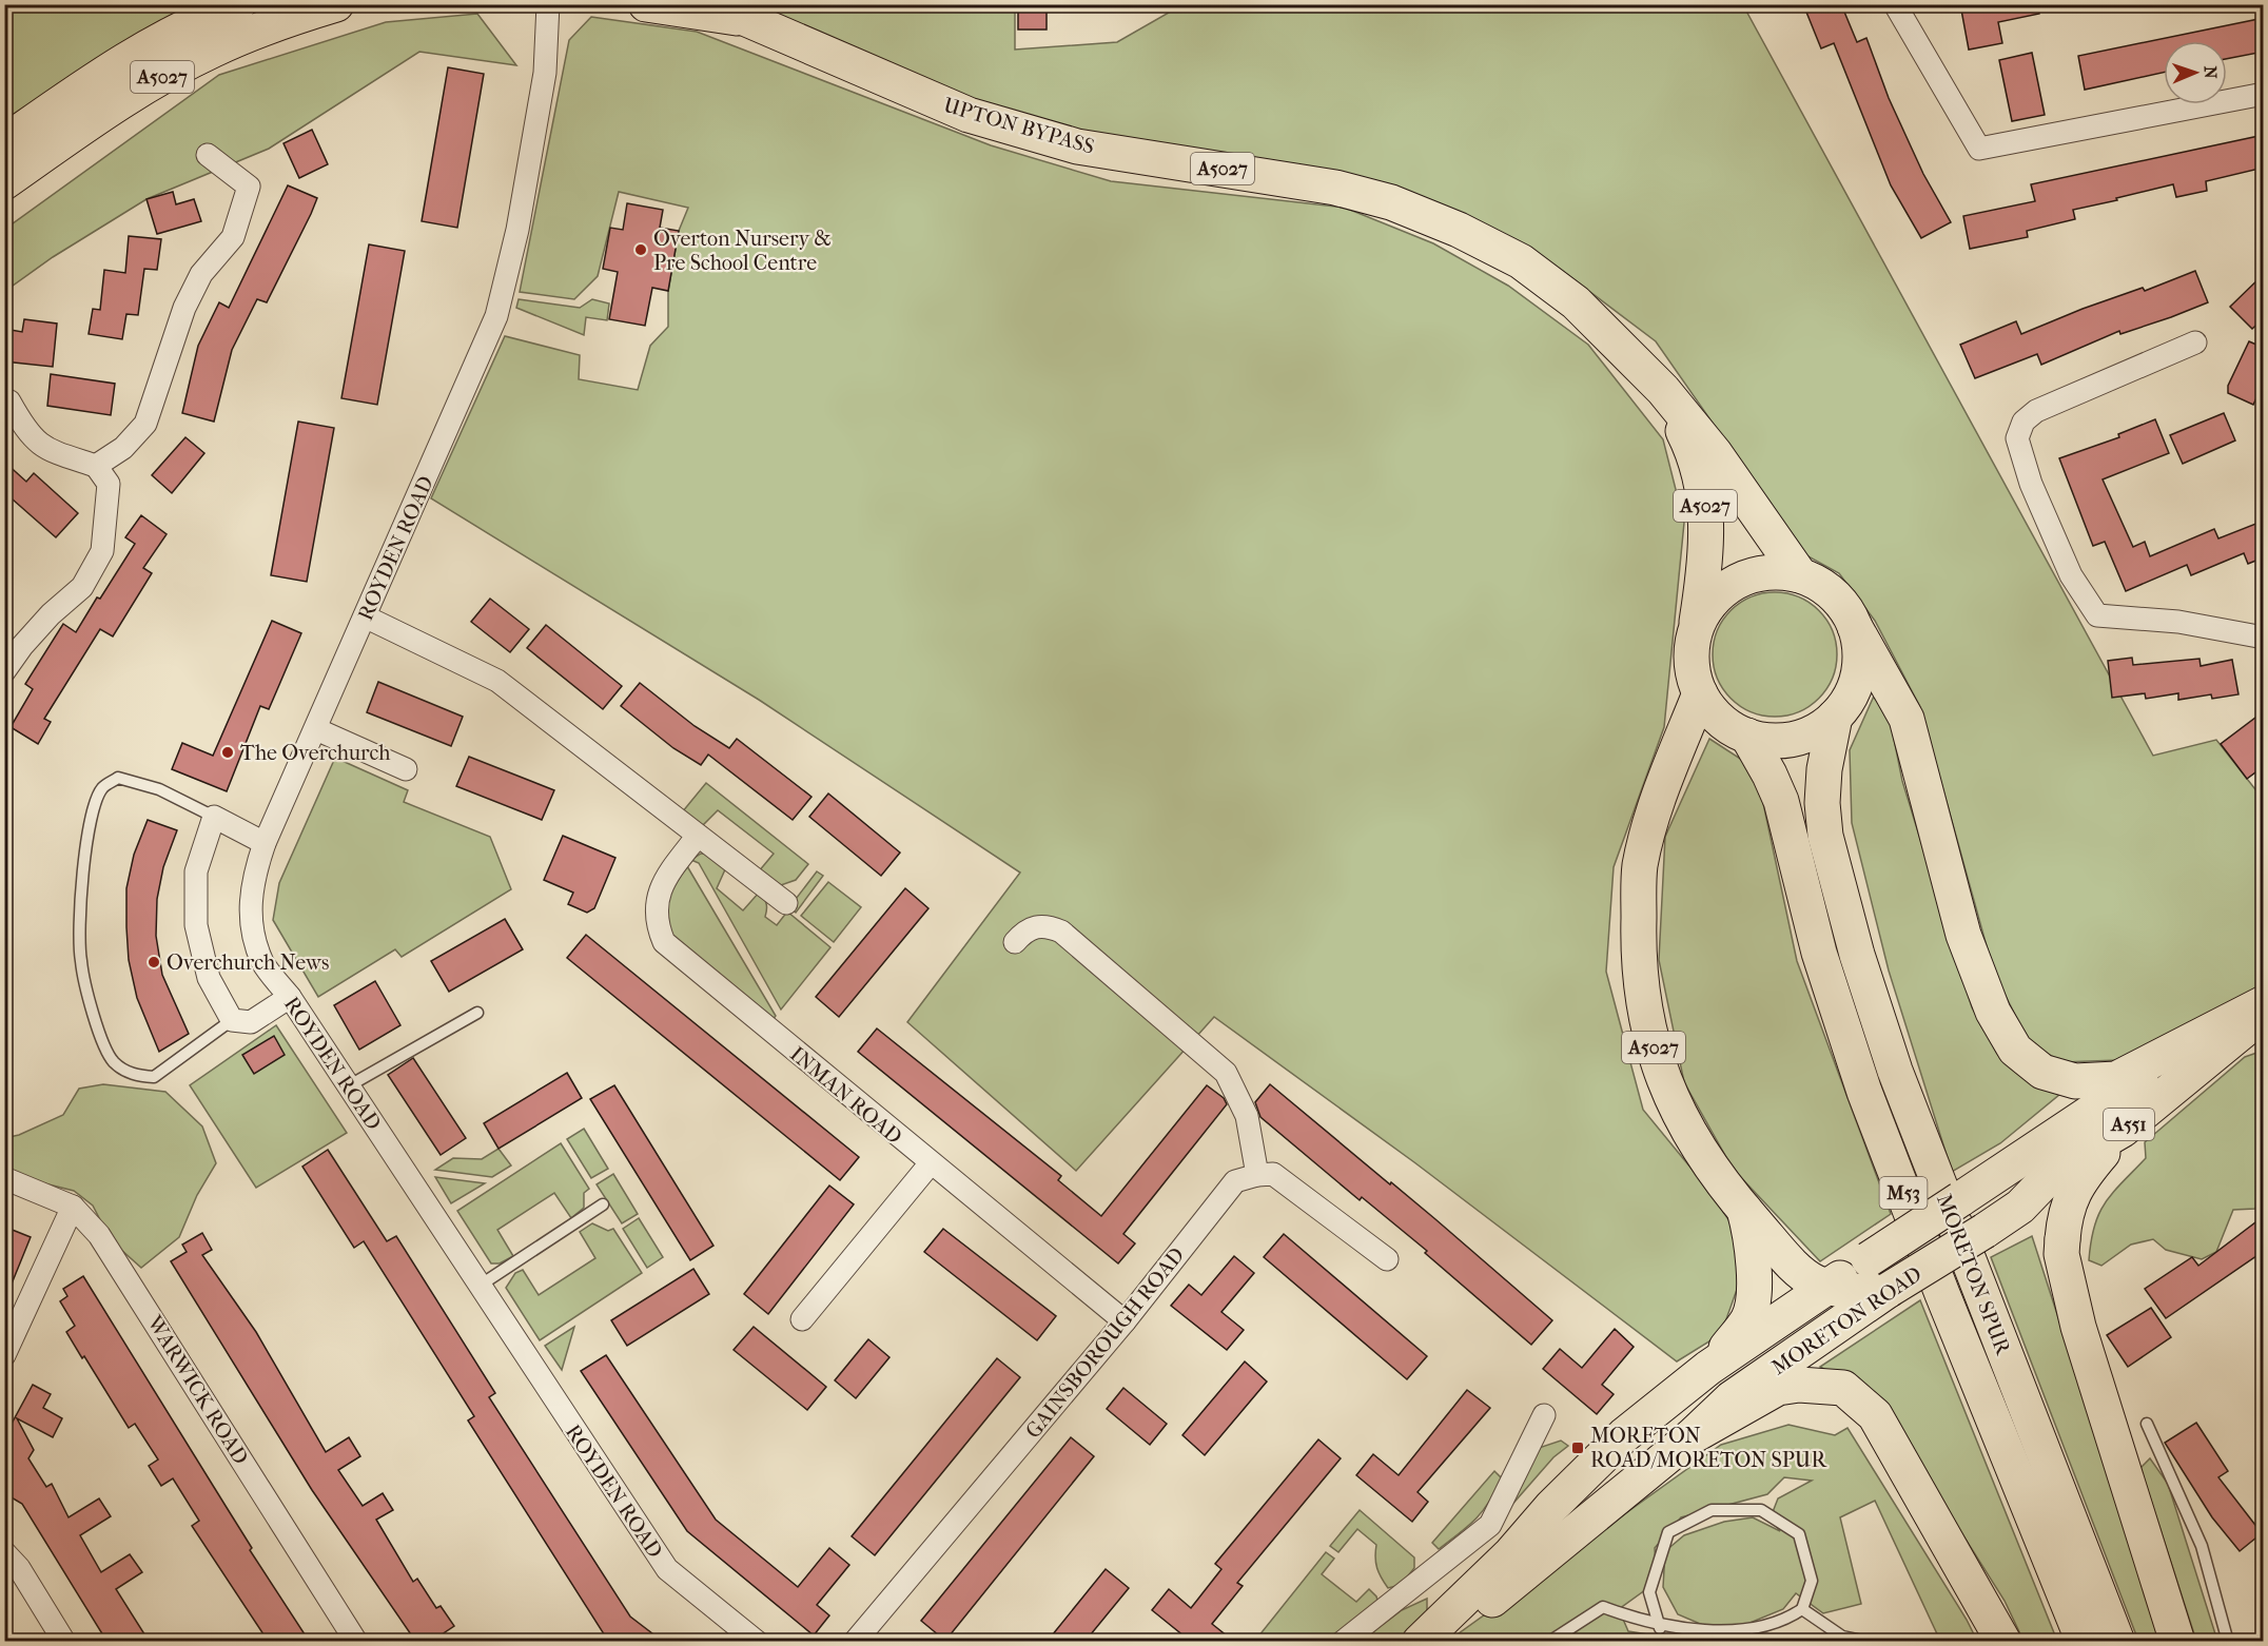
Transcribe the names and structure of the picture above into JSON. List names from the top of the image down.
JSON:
{
  "streets": {
    "main road": [
      "A5027",
      "UPTON BYPASS",
      "A551",
      "M53",
      "MORETON SPUR",
      "MORETON ROAD"
    ],
    "street": [
      "ROYDEN ROAD",
      "INMAN ROAD",
      "GAINSBOROUGH ROAD",
      "WARWICK ROAD"
    ]
  },
  "crossings": [
    ["A5027", "UPTON BYPASS"],
    ["A5027", "MORETON SPUR"],
    ["A5027", "MORETON ROAD"],
    ["UPTON BYPASS", "MORETON SPUR"],
    ["INMAN ROAD", "GAINSBOROUGH ROAD"]
  ],
  "places": {
    "other": ["Overton Nursery & Pre School Centre", "The Overchurch", "Overchurch News"],
    "transit": ["MORETON ROAD/MORETON SPUR"]
  },
  "north": "right"
}
